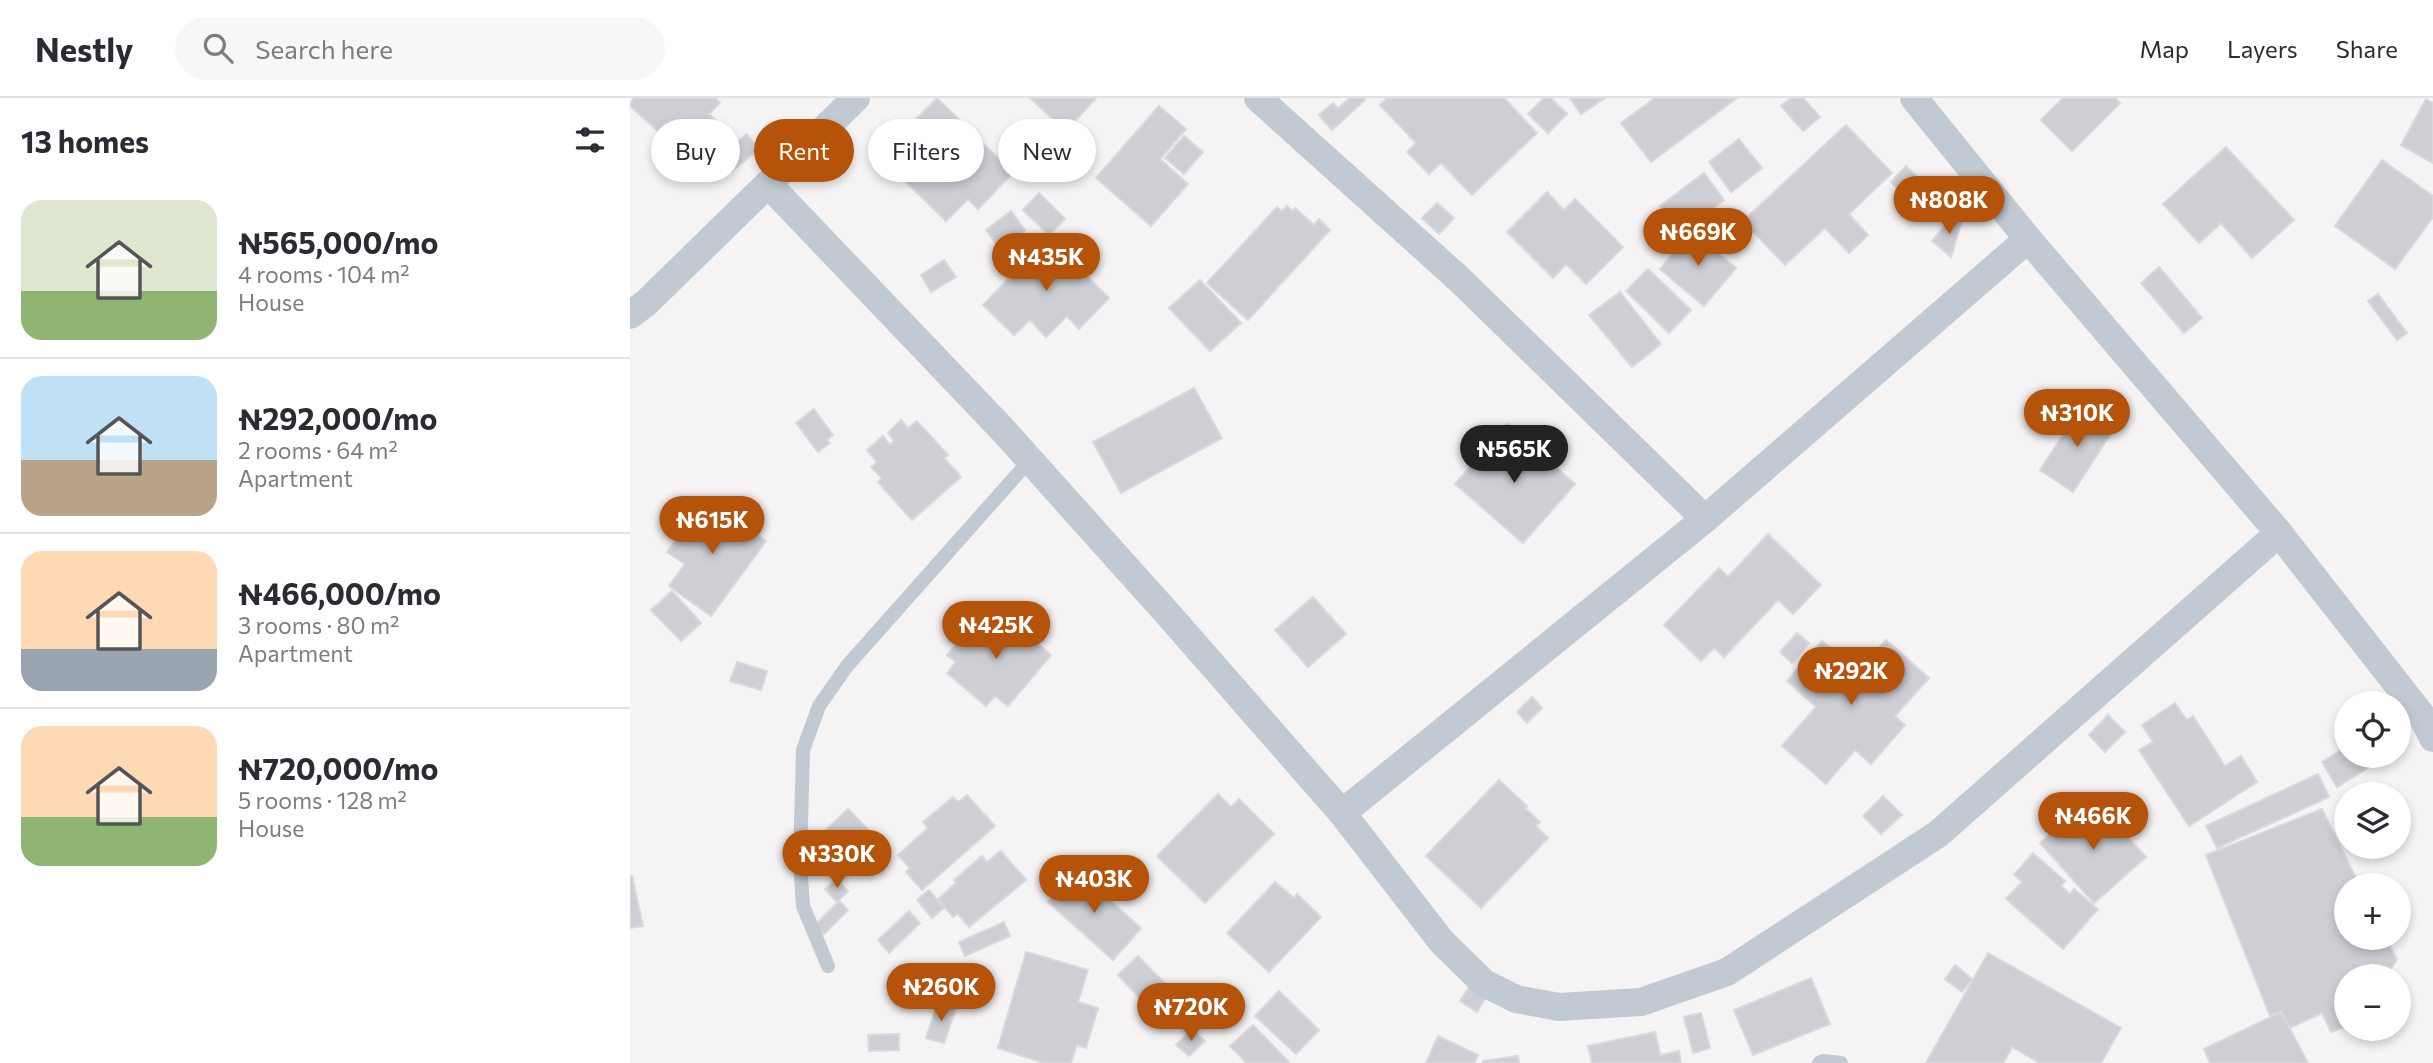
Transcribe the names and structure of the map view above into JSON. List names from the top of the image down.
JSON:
{
  "page": {
    "header": "Nestly",
    "search": "Search here",
    "nav": ["Map", "Layers", "Share"],
    "heading": "13 homes",
    "chip": [
      "Buy",
      "Rent",
      "Filters",
      "New"
    ],
    "price": [
      "₦808K",
      "₦669K",
      "₦435K",
      "₦310K",
      "₦565K",
      "₦615K",
      "₦425K",
      "₦292K",
      "₦466K",
      "₦330K",
      "₦403K",
      "₦260K",
      "₦720K"
    ],
    "list": [
      {
        "name": "₦565,000/mo",
        "note": "4 rooms · 104 m² · House"
      },
      {
        "name": "₦292,000/mo",
        "note": "2 rooms · 64 m² · Apartment"
      },
      {
        "name": "₦466,000/mo",
        "note": "3 rooms · 80 m² · Apartment"
      },
      {
        "name": "₦720,000/mo",
        "note": "5 rooms · 128 m² · House"
      }
    ],
    "map_buttons": ["+", "−"]
  }
}
